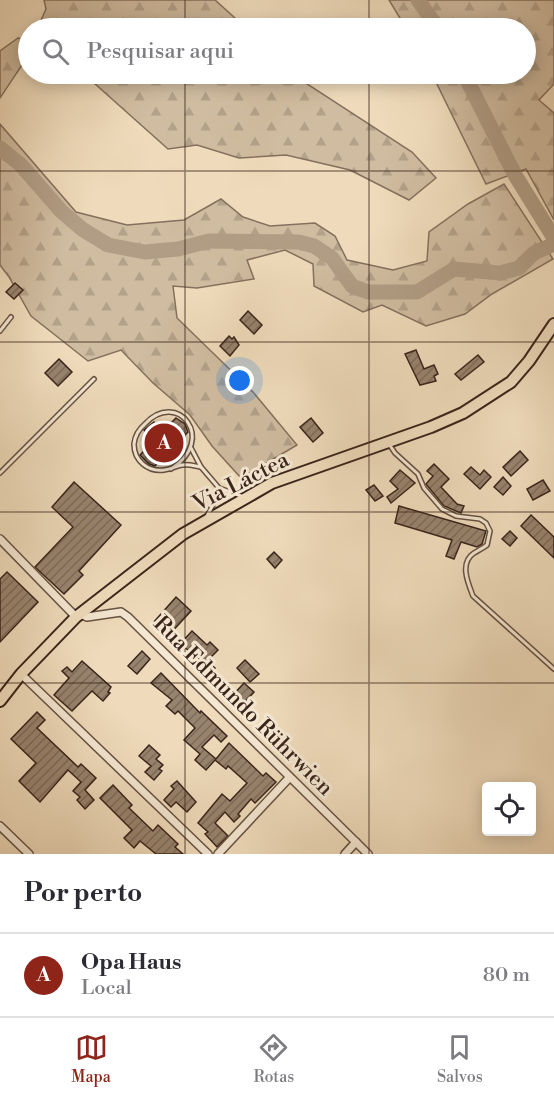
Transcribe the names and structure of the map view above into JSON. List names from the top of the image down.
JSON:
{
  "streets": {
    "main road": ["Via Láctea"],
    "street": ["Rua Edmundo Rührwien"]
  },
  "crossings": [
    ["Via Láctea", "Rua Edmundo Rührwien"]
  ],
  "page": {
    "search": "Pesquisar aqui",
    "pins": "A",
    "heading": "Por perto",
    "list": [
      {
        "mark": "A",
        "name": "Opa Haus",
        "note": "Local",
        "value": "80 m"
      }
    ],
    "nav": ["Mapa", "Rotas", "Salvos"]
  }
}
